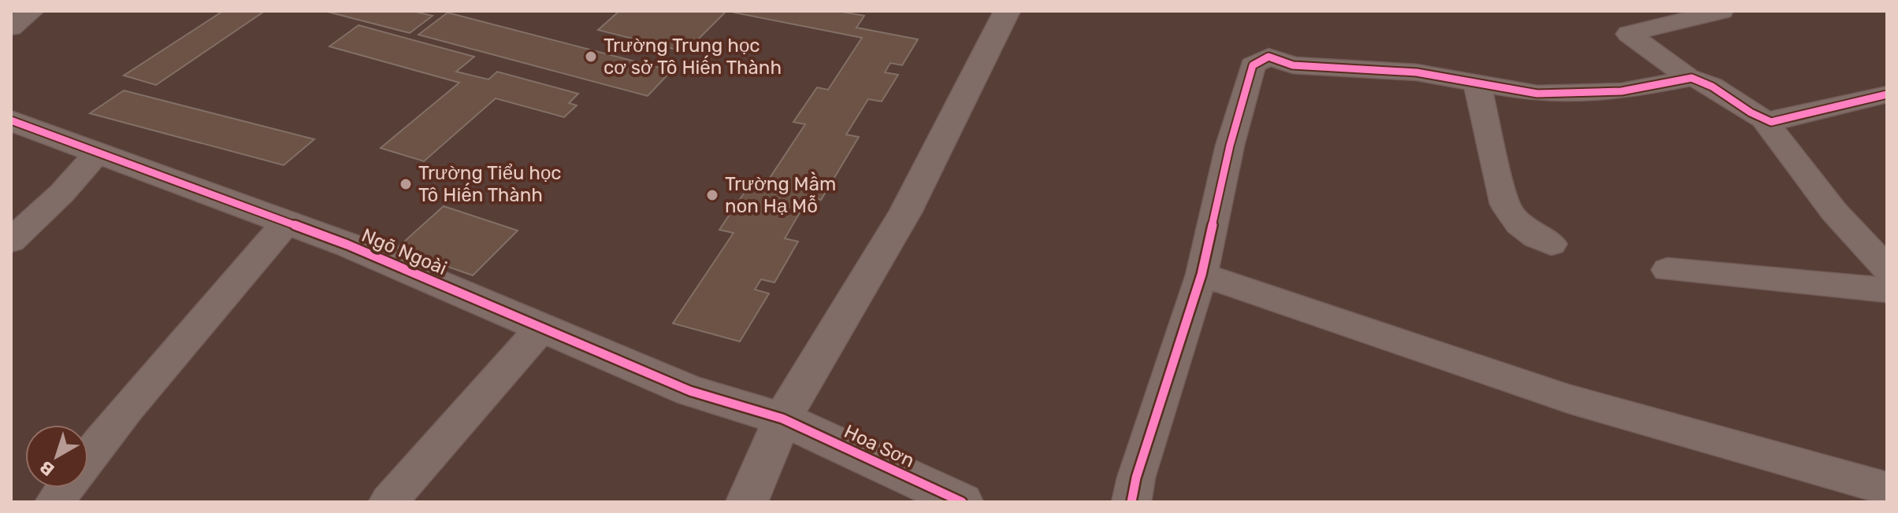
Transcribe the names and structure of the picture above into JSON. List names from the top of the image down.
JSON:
{
  "streets": {
    "street": ["Ngõ Ngoài", "Hoa Sơn"]
  },
  "crossings": [
    ["Ngõ Ngoài", "Hoa Sơn"]
  ],
  "places": ["Trường Trung học cơ sở Tô Hiến Thành", "Trường Tiểu học Tô Hiến Thành", "Trường Mầm non Hạ Mỗ"],
  "north": "bottom left"
}
